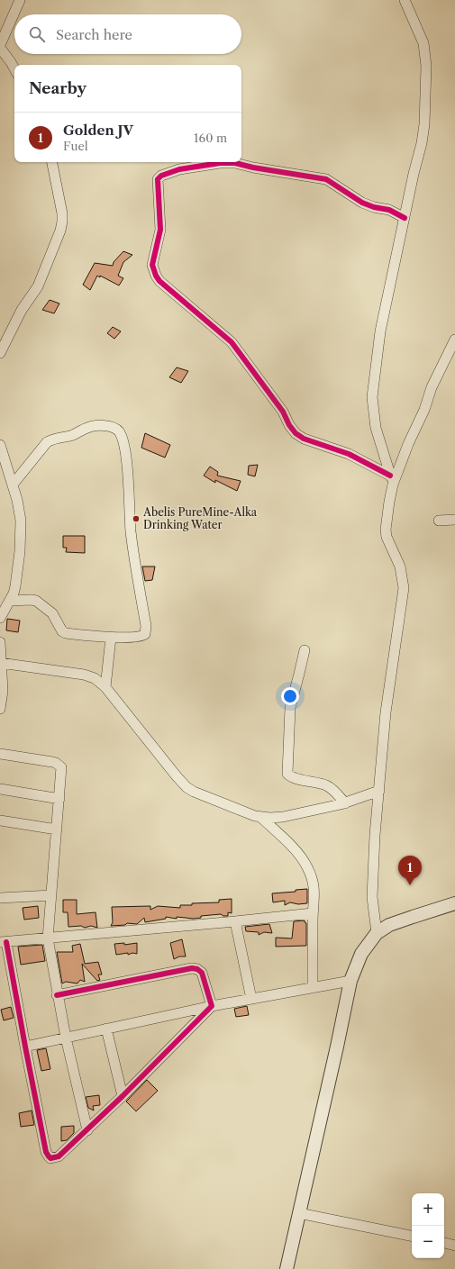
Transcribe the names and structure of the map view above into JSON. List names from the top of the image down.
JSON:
{
  "places": ["Abelis PureMine-Alka Drinking Water"],
  "page": {
    "search": "Search here",
    "heading": "Nearby",
    "list": [
      {
        "mark": "1",
        "name": "Golden JV",
        "note": "Fuel",
        "value": "160 m"
      }
    ],
    "pins": "1",
    "map_buttons": ["+", "−"]
  }
}
